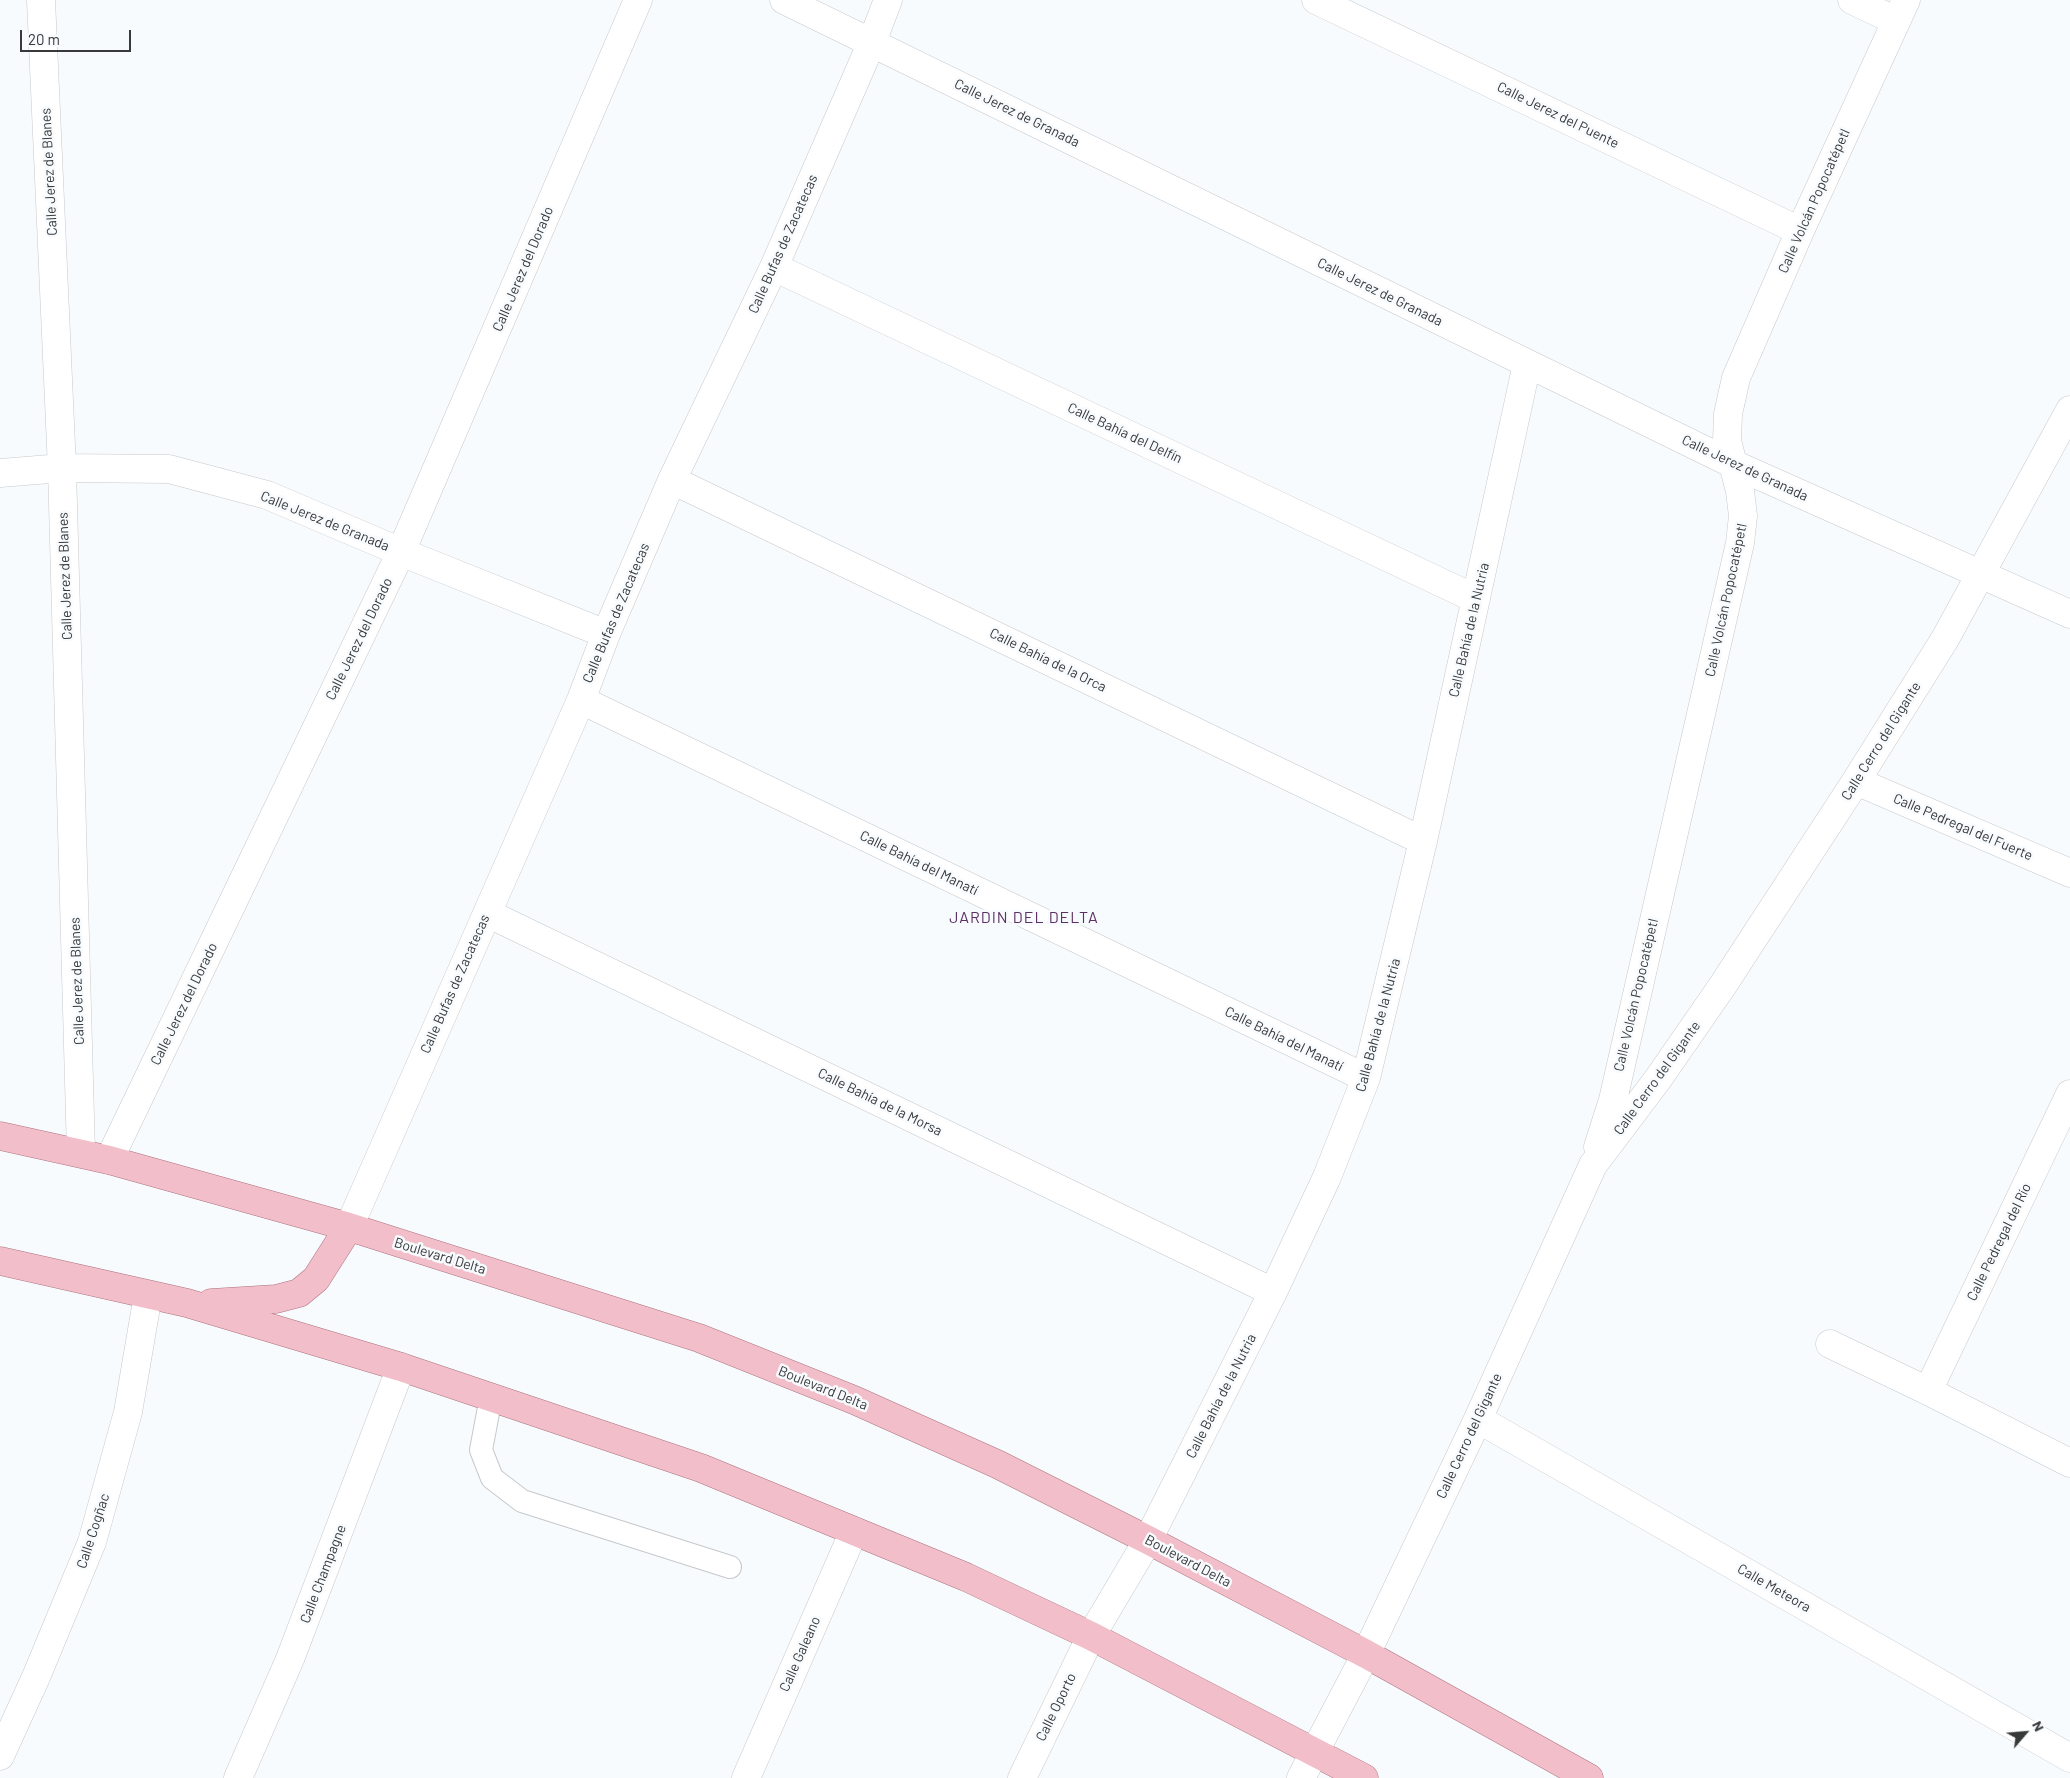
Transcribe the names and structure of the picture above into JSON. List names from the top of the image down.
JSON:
{
  "streets": {
    "main road": ["Boulevard Delta"],
    "street": [
      "Calle Jerez de Granada",
      "Calle Jerez del Puente",
      "Calle Jerez de Blanes",
      "Calle Volcán Popocatépetl",
      "Calle Bufas de Zacatecas",
      "Calle Jerez del Dorado",
      "Calle Bahía del Delfín",
      "Calle Bahía de la Nutria",
      "Calle Bahía de la Orca",
      "Calle Cerro del Gigante",
      "Calle Pedregal del Fuerte",
      "Calle Bahía del Manatí",
      "Calle Bahía de la Morsa",
      "Calle Pedregal del Río",
      "Calle Cogñac",
      "Calle Champagne",
      "Calle Meteora",
      "Calle Galeano",
      "Calle Oporto"
    ]
  },
  "crossings": [
    ["Calle Jerez de Granada", "Calle Jerez de Blanes"],
    ["Calle Jerez de Granada", "Calle Volcán Popocatépetl"],
    ["Calle Jerez de Granada", "Calle Bufas de Zacatecas"],
    ["Calle Jerez de Granada", "Calle Jerez del Dorado"],
    ["Calle Jerez de Granada", "Calle Bahía de la Nutria"],
    ["Calle Jerez de Granada", "Calle Cerro del Gigante"],
    ["Calle Jerez del Puente", "Calle Volcán Popocatépetl"],
    ["Calle Jerez de Blanes", "Boulevard Delta"],
    ["Calle Volcán Popocatépetl", "Calle Cerro del Gigante"],
    ["Calle Bufas de Zacatecas", "Calle Bahía del Delfín"],
    ["Calle Bufas de Zacatecas", "Calle Bahía de la Orca"],
    ["Calle Bufas de Zacatecas", "Calle Bahía del Manatí"],
    ["Calle Bufas de Zacatecas", "Calle Bahía de la Morsa"],
    ["Calle Bufas de Zacatecas", "Boulevard Delta"],
    ["Calle Jerez del Dorado", "Boulevard Delta"],
    ["Calle Bahía del Delfín", "Calle Bahía de la Nutria"],
    ["Calle Bahía de la Nutria", "Calle Bahía de la Orca"],
    ["Calle Bahía de la Nutria", "Calle Bahía del Manatí"],
    ["Calle Bahía de la Nutria", "Calle Bahía de la Morsa"],
    ["Calle Bahía de la Nutria", "Boulevard Delta"],
    ["Calle Bahía de la Nutria", "Calle Oporto"],
    ["Calle Cerro del Gigante", "Calle Pedregal del Fuerte"],
    ["Calle Cerro del Gigante", "Boulevard Delta"],
    ["Calle Cerro del Gigante", "Calle Meteora"]
  ],
  "districts": ["JARDIN DEL DELTA"],
  "scale_bar": "20 m",
  "north": "top right"
}
